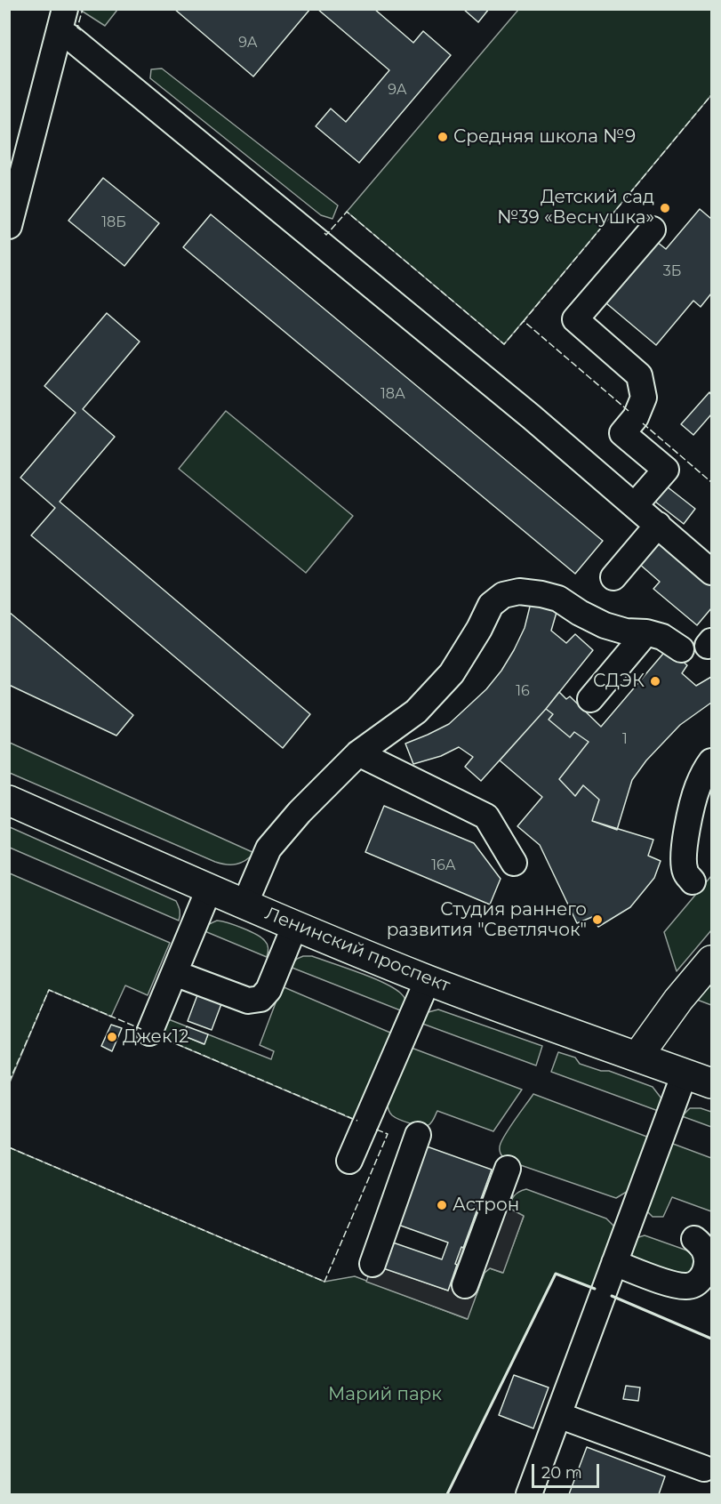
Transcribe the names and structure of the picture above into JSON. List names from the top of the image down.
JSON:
{
  "streets": {
    "main road": ["Ленинский проспект"]
  },
  "parks": ["Марий парк"],
  "places": [
    "Средняя школа №9",
    "Детский сад №39 «Веснушка»",
    "СДЭК",
    "Студия раннего развития \"Светлячок\"",
    "Джек12",
    "Астрон"
  ],
  "house_numbers": [
    "9А",
    "9А",
    "18Б",
    "3Б",
    "18А",
    "16",
    "1",
    "16А"
  ],
  "scale_bar": "20 m"
}
